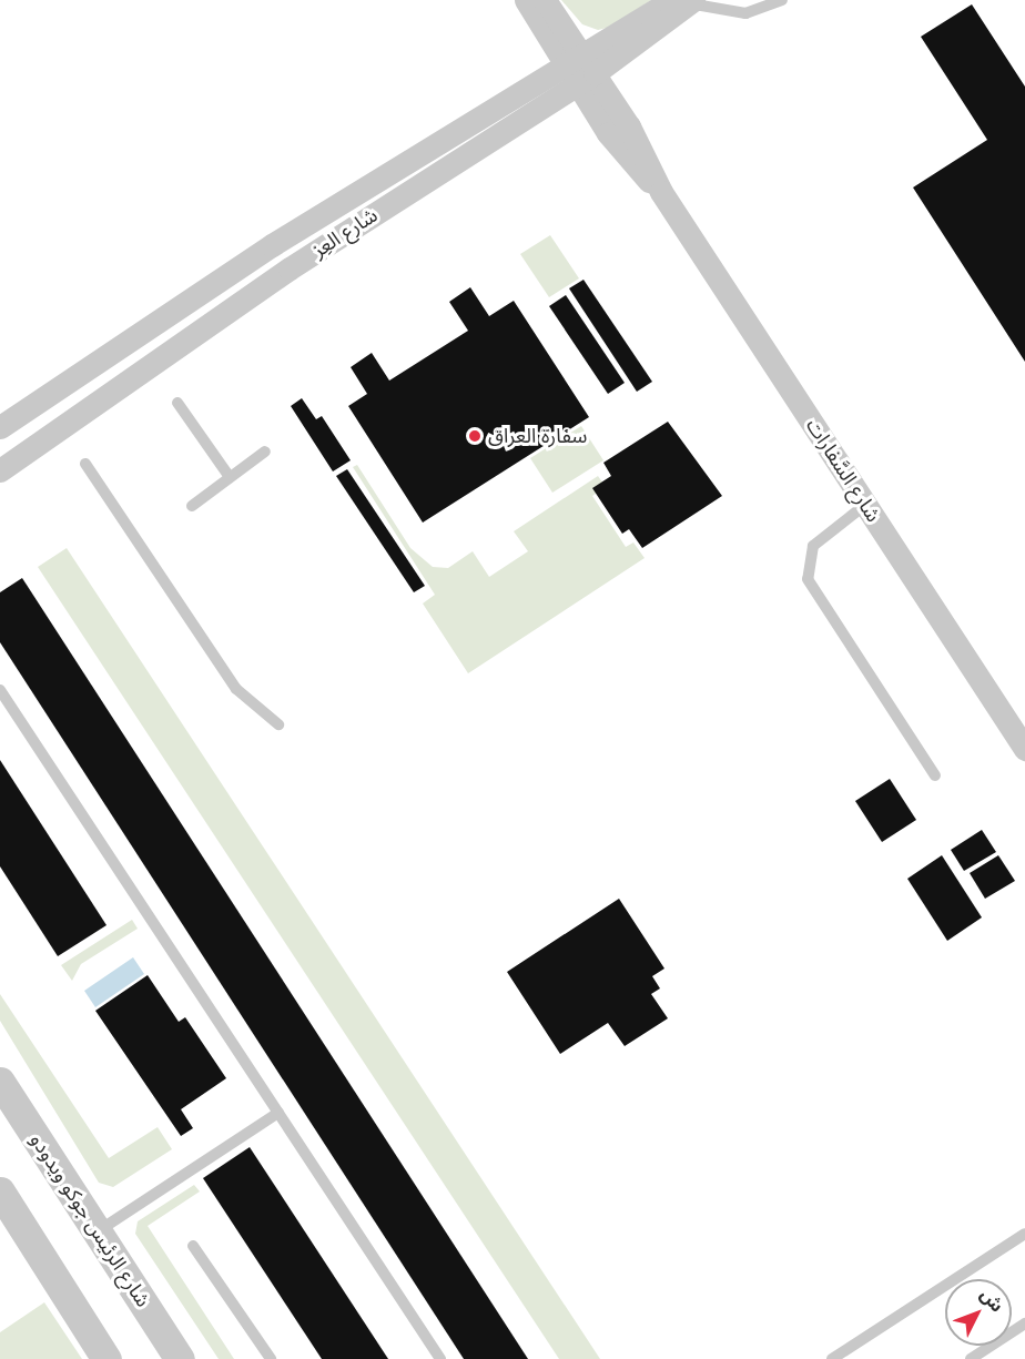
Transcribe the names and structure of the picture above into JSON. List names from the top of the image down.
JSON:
{
  "streets": {
    "street": ["شارع العِز", "شارع السَّفارات", "شارع الرئيس جوكو ويدودو"]
  },
  "crossings": [
    ["شارع العِز", "شارع السَّفارات"]
  ],
  "places": ["سفارة العراق"],
  "north": "top right"
}
